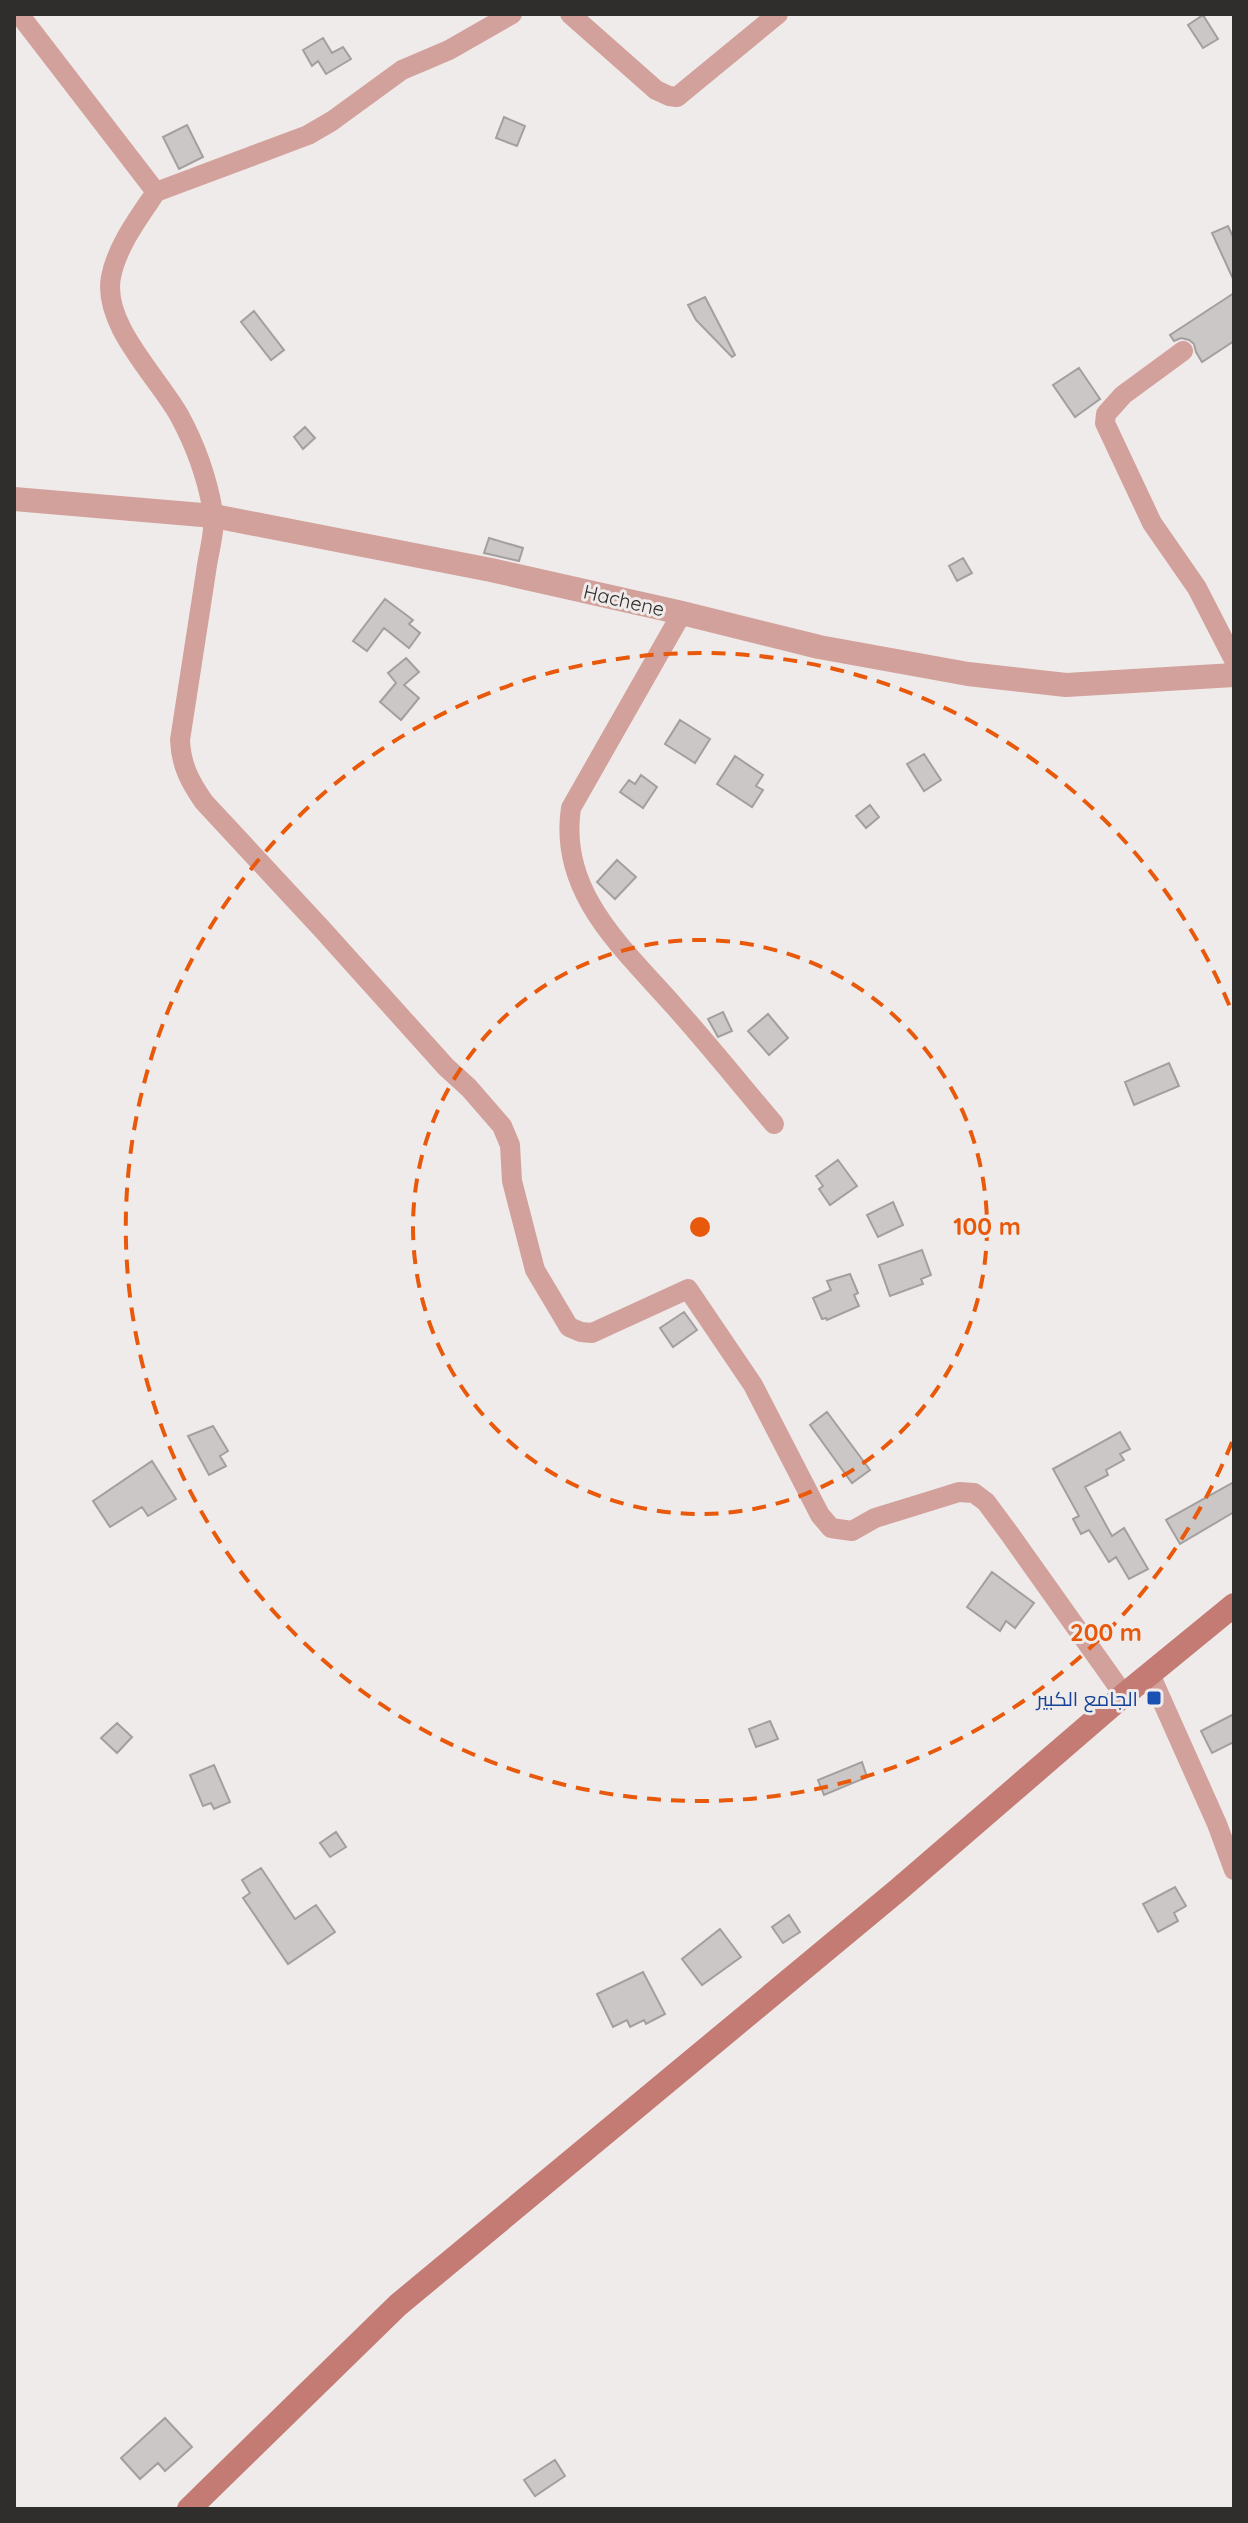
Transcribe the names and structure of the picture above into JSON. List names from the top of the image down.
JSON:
{
  "streets": {
    "street": ["Hachene"]
  },
  "places": {
    "transit": ["الجامع الكبير"]
  },
  "rings": ["100 m", "200 m"]
}
